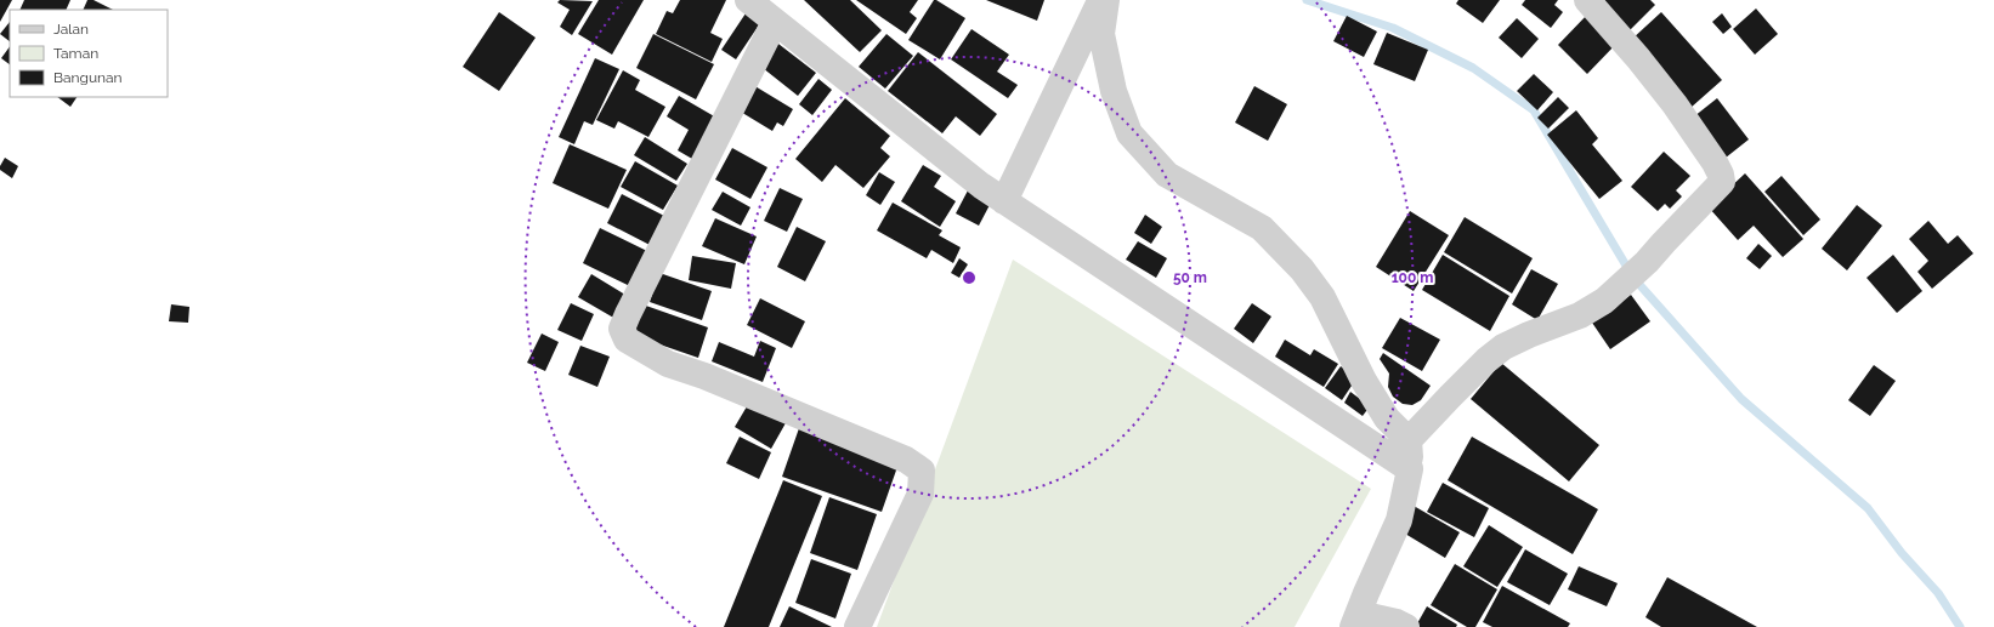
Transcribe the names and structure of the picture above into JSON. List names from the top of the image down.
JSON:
{
  "legend": ["Jalan", "Taman", "Bangunan"],
  "rings": ["50 m", "100 m"]
}
